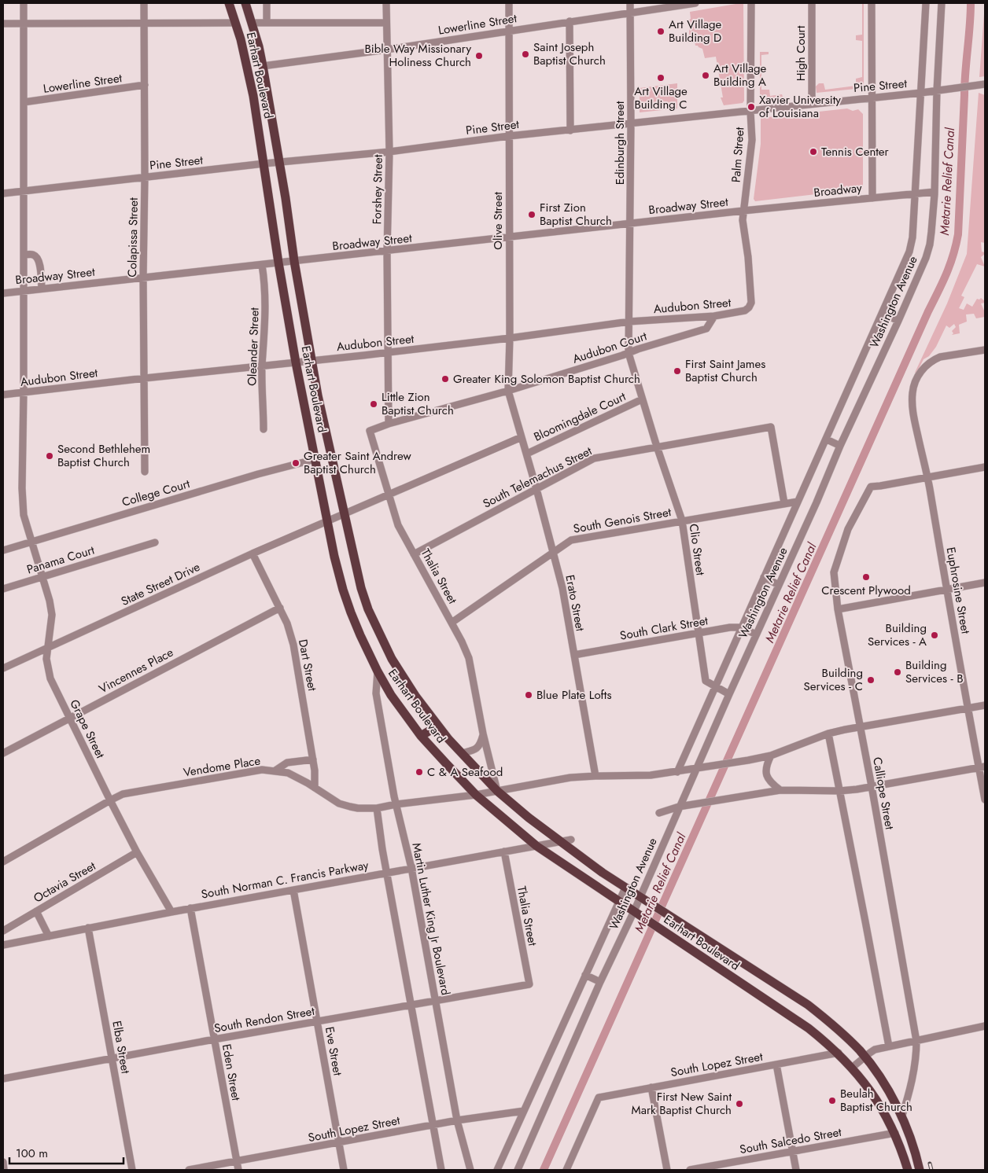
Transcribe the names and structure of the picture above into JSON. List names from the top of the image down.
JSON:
{
  "streets": {
    "main road": ["Earhart Boulevard"],
    "street": [
      "Lowerline Street",
      "High Court",
      "Pine Street",
      "Edinburgh Street",
      "Palm Street",
      "Forshey Street",
      "Broadway",
      "Broadway Street",
      "Olive Street",
      "Colapissa Street",
      "Washington Avenue",
      "Audubon Street",
      "Oleander Street",
      "Audubon Court",
      "Bloomingdale Court",
      "South Telemachus Street",
      "College Court",
      "South Genois Street",
      "Clio Street",
      "Panama Court",
      "Thalia Street",
      "State Street Drive",
      "Euphrosine Street",
      "Erato Street",
      "South Clark Street",
      "Dart Street",
      "Vincennes Place",
      "Grape Street",
      "Vendome Place",
      "Calliope Street",
      "South Norman C. Francis Parkway",
      "Octavia Street",
      "Martin Luther King Jr Boulevard",
      "South Rendon Street",
      "Elba Street",
      "Eve Street",
      "South Lopez Street",
      "Eden Street",
      "South Salcedo Street"
    ]
  },
  "crossings": [
    ["Lowerline Street", "Earhart Boulevard"],
    ["Lowerline Street", "Edinburgh Street"],
    ["Lowerline Street", "Forshey Street"],
    ["Lowerline Street", "Olive Street"],
    ["Lowerline Street", "Colapissa Street"],
    ["Lowerline Street", "Grape Street"],
    ["High Court", "Pine Street"],
    ["Earhart Boulevard", "Pine Street"],
    ["Earhart Boulevard", "Broadway Street"],
    ["Earhart Boulevard", "Washington Avenue"],
    ["Earhart Boulevard", "Audubon Street"],
    ["Earhart Boulevard", "Bloomingdale Court"],
    ["Earhart Boulevard", "College Court"],
    ["Earhart Boulevard", "Thalia Street"],
    ["Earhart Boulevard", "State Street Drive"],
    ["Earhart Boulevard", "Vendome Place"],
    ["Earhart Boulevard", "Calliope Street"],
    ["Earhart Boulevard", "South Norman C. Francis Parkway"],
    ["Earhart Boulevard", "Martin Luther King Jr Boulevard"],
    ["Earhart Boulevard", "South Lopez Street"],
    ["Earhart Boulevard", "South Salcedo Street"],
    ["Pine Street", "Edinburgh Street"],
    ["Pine Street", "Palm Street"],
    ["Pine Street", "Forshey Street"],
    ["Pine Street", "Olive Street"],
    ["Pine Street", "Colapissa Street"],
    ["Pine Street", "Washington Avenue"],
    ["Pine Street", "Grape Street"],
    ["Edinburgh Street", "Broadway Street"],
    ["Edinburgh Street", "Audubon Street"],
    ["Edinburgh Street", "Audubon Court"],
    ["Edinburgh Street", "Bloomingdale Court"],
    ["Edinburgh Street", "Clio Street"],
    ["Palm Street", "Broadway"],
    ["Palm Street", "Broadway Street"],
    ["Palm Street", "Audubon Street"],
    ["Forshey Street", "Broadway Street"],
    ["Forshey Street", "Audubon Street"],
    ["Forshey Street", "Audubon Court"],
    ["Broadway", "Broadway Street"],
    ["Broadway", "Washington Avenue"],
    ["Broadway Street", "Olive Street"],
    ["Broadway Street", "Colapissa Street"],
    ["Broadway Street", "Oleander Street"],
    ["Broadway Street", "Grape Street"],
    ["Olive Street", "Audubon Street"],
    ["Olive Street", "Audubon Court"],
    ["Olive Street", "Bloomingdale Court"],
    ["Olive Street", "Erato Street"],
    ["Colapissa Street", "Audubon Street"],
    ["Washington Avenue", "South Genois Street"],
    ["Washington Avenue", "Clio Street"],
    ["Washington Avenue", "South Clark Street"],
    ["Washington Avenue", "South Lopez Street"],
    ["Audubon Street", "Oleander Street"],
    ["Audubon Street", "Audubon Court"],
    ["Audubon Street", "Grape Street"],
    ["Audubon Court", "Thalia Street"],
    ["Bloomingdale Court", "Clio Street"],
    ["Bloomingdale Court", "Thalia Street"],
    ["Bloomingdale Court", "State Street Drive"],
    ["Bloomingdale Court", "Erato Street"],
    ["South Telemachus Street", "South Genois Street"],
    ["South Telemachus Street", "Clio Street"],
    ["South Telemachus Street", "Thalia Street"],
    ["South Telemachus Street", "Erato Street"],
    ["College Court", "Grape Street"],
    ["South Genois Street", "Clio Street"],
    ["South Genois Street", "Thalia Street"],
    ["South Genois Street", "Erato Street"],
    ["Clio Street", "South Clark Street"],
    ["Panama Court", "Grape Street"],
    ["Thalia Street", "South Norman C. Francis Parkway"],
    ["Thalia Street", "South Rendon Street"],
    ["State Street Drive", "Dart Street"],
    ["State Street Drive", "Grape Street"],
    ["Euphrosine Street", "Calliope Street"],
    ["Erato Street", "South Clark Street"],
    ["Dart Street", "Vincennes Place"],
    ["Dart Street", "Vendome Place"],
    ["Vincennes Place", "Grape Street"],
    ["Grape Street", "Vendome Place"],
    ["Grape Street", "South Norman C. Francis Parkway"],
    ["Grape Street", "Octavia Street"],
    ["Vendome Place", "Martin Luther King Jr Boulevard"],
    ["South Norman C. Francis Parkway", "Martin Luther King Jr Boulevard"],
    ["South Norman C. Francis Parkway", "Elba Street"],
    ["South Norman C. Francis Parkway", "Eve Street"],
    ["South Norman C. Francis Parkway", "Eden Street"],
    ["Martin Luther King Jr Boulevard", "South Rendon Street"],
    ["Martin Luther King Jr Boulevard", "South Lopez Street"],
    ["South Rendon Street", "Elba Street"],
    ["South Rendon Street", "Eve Street"],
    ["South Rendon Street", "Eden Street"],
    ["Eve Street", "South Lopez Street"],
    ["South Lopez Street", "Eden Street"]
  ],
  "water": ["Metarie Relief Canal"],
  "places": [
    "Art Village Building D",
    "Saint Joseph Baptist Church",
    "Bible Way Missionary Holiness Church",
    "Art Village Building A",
    "Art Village Building C",
    "Xavier University of Louisiana",
    "Tennis Center",
    "First Zion Baptist Church",
    "First Saint James Baptist Church",
    "Greater King Solomon Baptist Church",
    "Little Zion Baptist Church",
    "Second Bethlehem Baptist Church",
    "Greater Saint Andrew Baptist Church",
    "Crescent Plywood",
    "Building Services - A",
    "Building Services - B",
    "Building Services - C",
    "Blue Plate Lofts",
    "C & A Seafood",
    "Beulah Baptist Church",
    "First New Saint Mark Baptist Church"
  ],
  "scale_bar": "100 m"
}
